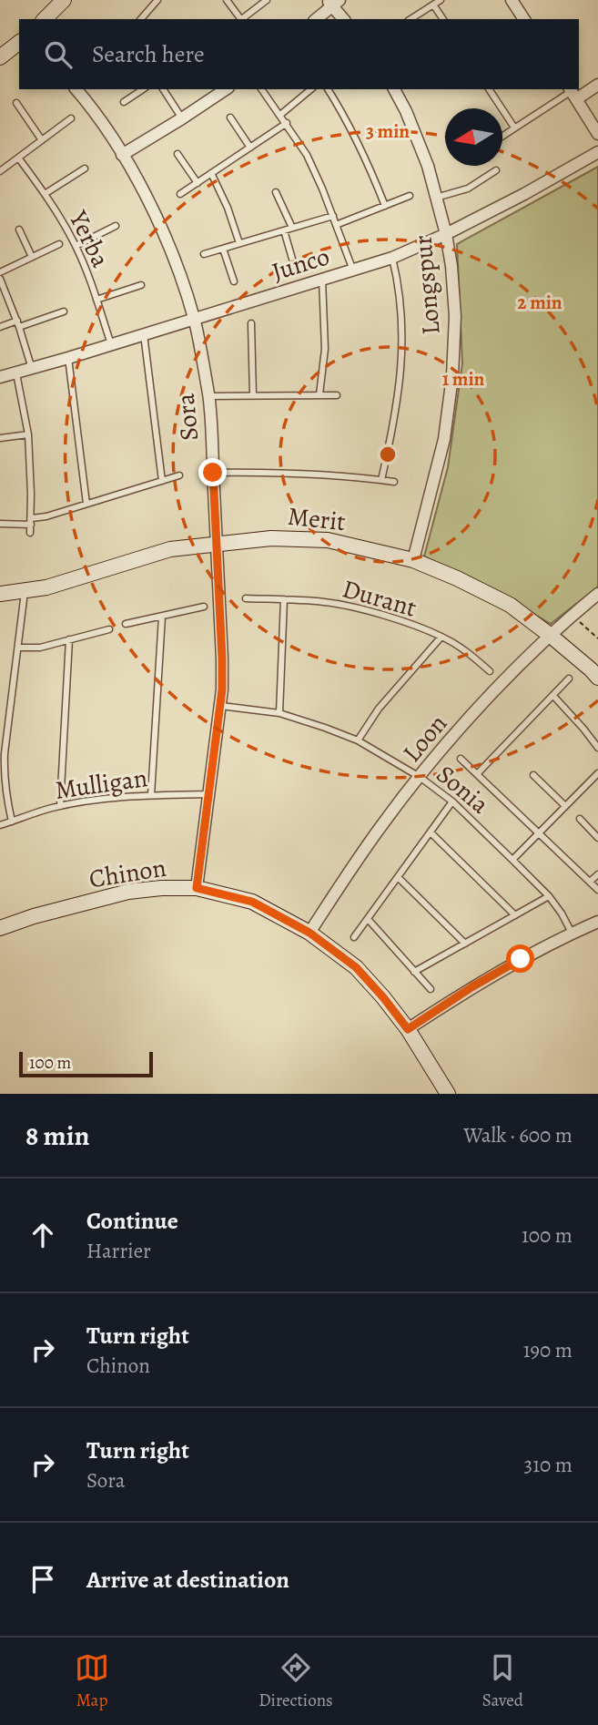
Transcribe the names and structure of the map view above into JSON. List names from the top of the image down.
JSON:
{
  "streets": {
    "street": [
      "Junco",
      "Longspur",
      "Sora",
      "Merit",
      "Loon",
      "Chinon"
    ],
    "lane": [
      "Yerba",
      "Durant",
      "Mulligan",
      "Sonia"
    ]
  },
  "crossings": [
    ["Yerba", "Junco"],
    ["Junco", "Longspur"],
    ["Junco", "Sora"],
    ["Longspur", "Merit"],
    ["Sora", "Merit"],
    ["Sora", "Mulligan"],
    ["Sora", "Sonia"],
    ["Sora", "Chinon"],
    ["Merit", "Loon"],
    ["Loon", "Sonia"],
    ["Loon", "Chinon"]
  ],
  "scale_bar": "100 m",
  "north": "left",
  "page": {
    "search": "Search here",
    "scale": "100 m",
    "heading": ["8 min", "Walk · 600 m"],
    "list": [
      ["Continue", "Harrier", "100 m"],
      ["Turn right", "Chinon", "190 m"],
      ["Turn right", "Sora", "310 m"],
      "Arrive at destination"
    ],
    "nav": ["Map", "Directions", "Saved"]
  },
  "rings": ["3 min", "2 min", "1 min"]
}
